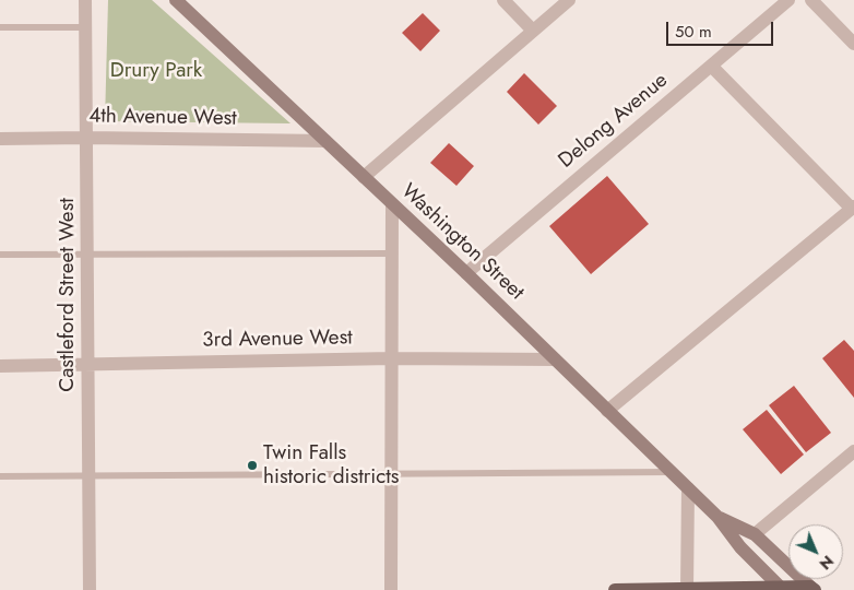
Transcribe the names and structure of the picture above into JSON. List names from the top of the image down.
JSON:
{
  "streets": {
    "main road": ["Washington Street"],
    "street": [
      "4th Avenue West",
      "Delong Avenue",
      "Castleford Street West",
      "3rd Avenue West"
    ]
  },
  "crossings": [
    ["4th Avenue West", "Washington Street"],
    ["4th Avenue West", "Castleford Street West"],
    ["Delong Avenue", "Washington Street"],
    ["Washington Street", "3rd Avenue West"],
    ["Castleford Street West", "3rd Avenue West"]
  ],
  "parks": ["Drury Park"],
  "places": ["Twin Falls historic districts"],
  "scale_bar": "50 m",
  "north": "bottom right"
}
